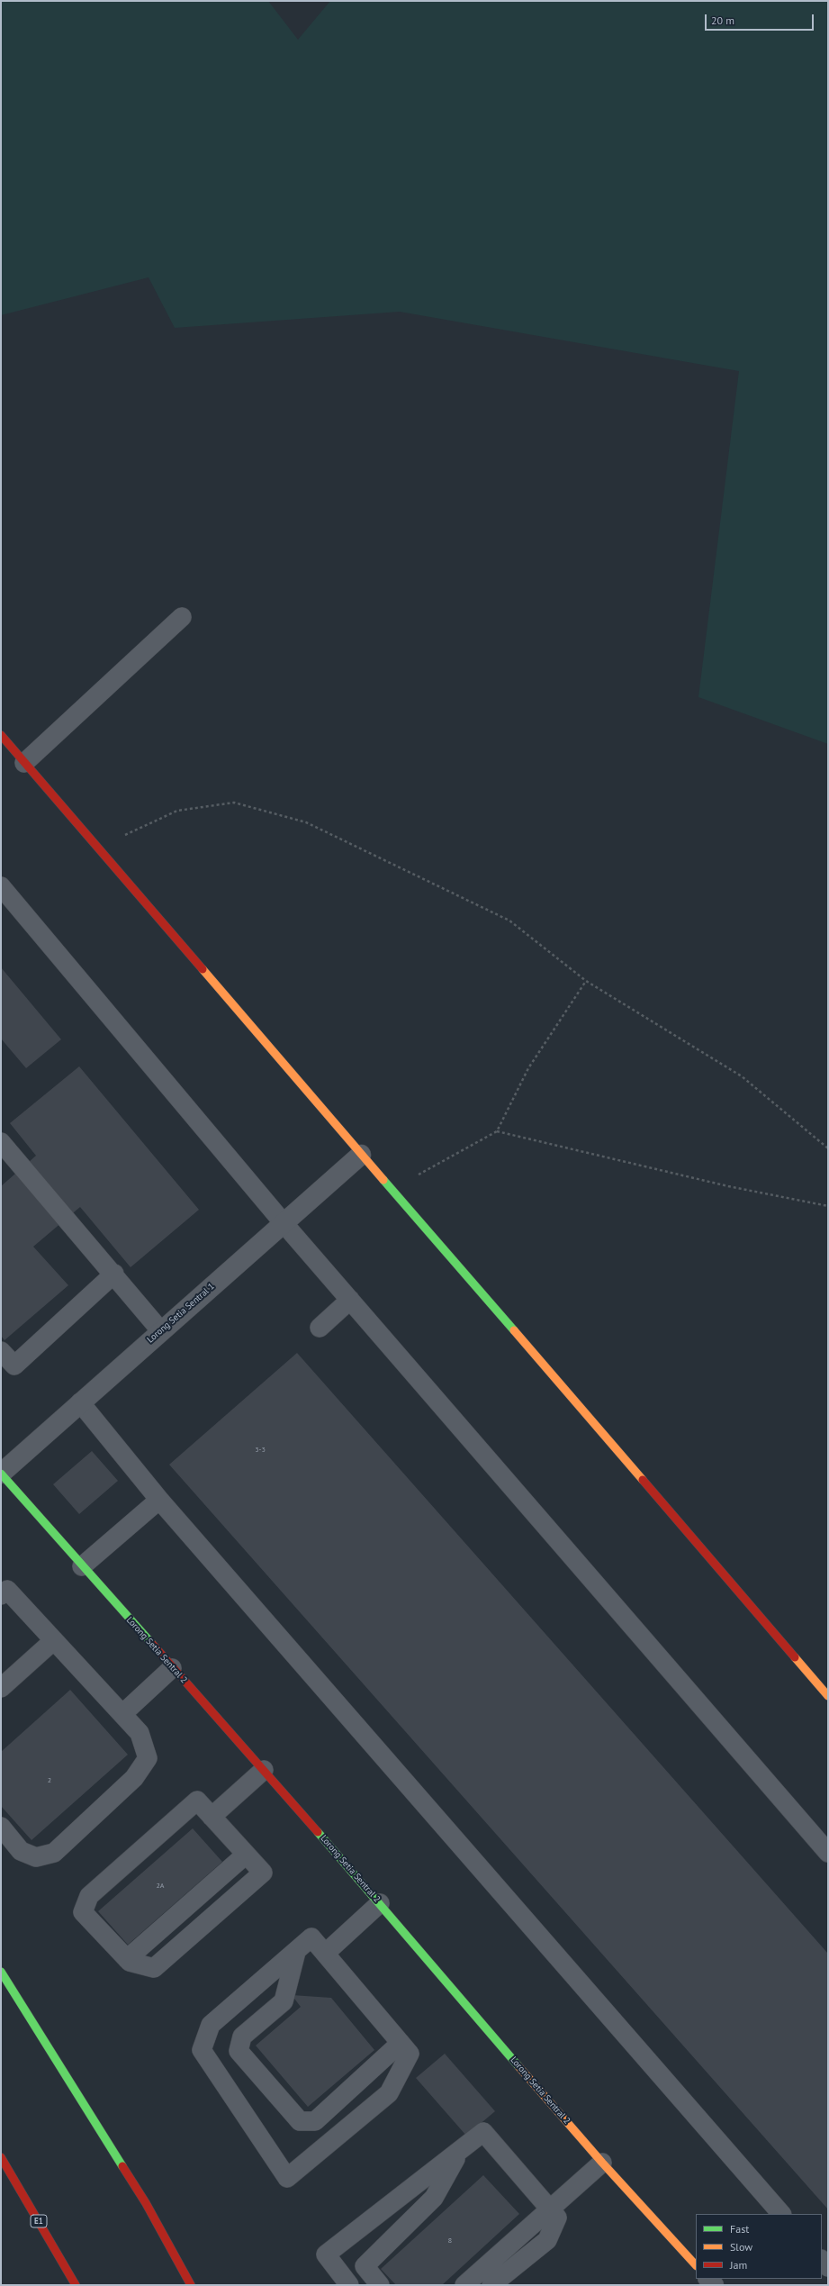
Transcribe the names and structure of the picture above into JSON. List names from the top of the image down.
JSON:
{
  "streets": {
    "main road": ["Lorong Setia Sentral 2", "E1"],
    "street": ["Lorong Setia Sentral 1"]
  },
  "crossings": [
    ["Lorong Setia Sentral 1", "Lorong Setia Sentral 2"]
  ],
  "house_numbers": [
    "3-3",
    "2",
    "2A",
    "8"
  ],
  "legend": ["Fast", "Slow", "Jam"],
  "scale_bar": "20 m"
}
